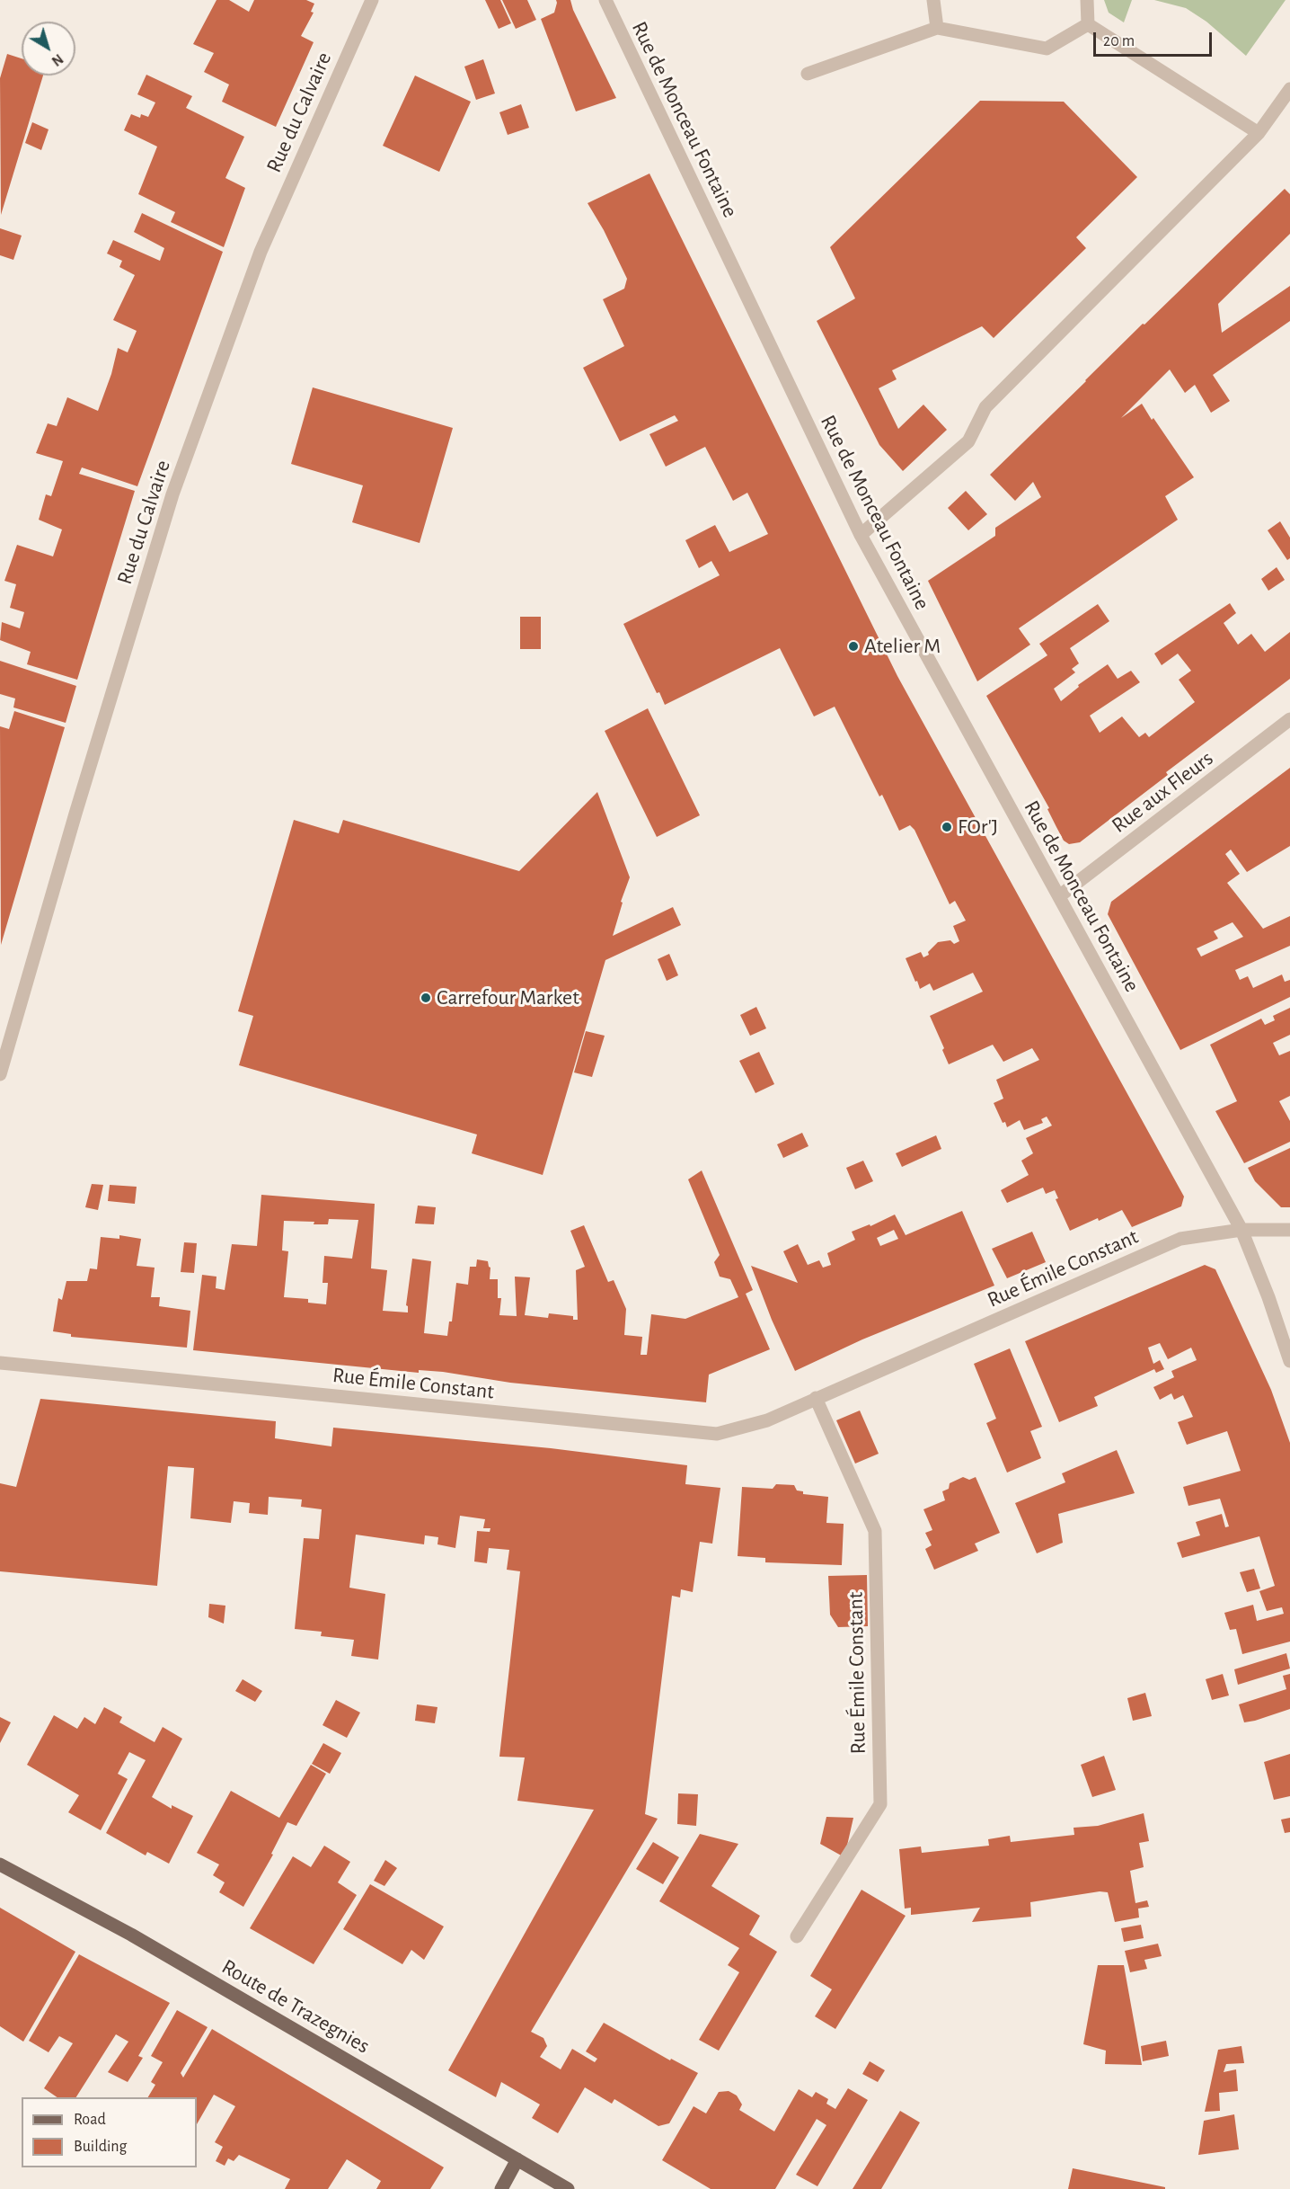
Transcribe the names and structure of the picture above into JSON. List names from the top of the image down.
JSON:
{
  "streets": {
    "main road": ["Route de Trazegnies"],
    "street": [
      "Rue du Calvaire",
      "Rue de Monceau Fontaine",
      "Rue aux Fleurs",
      "Rue Émile Constant"
    ]
  },
  "crossings": [
    ["Rue de Monceau Fontaine", "Rue aux Fleurs"],
    ["Rue de Monceau Fontaine", "Rue Émile Constant"]
  ],
  "places": ["Atelier M", "FOr'J", "Carrefour Market"],
  "legend": ["Road", "Building"],
  "scale_bar": "20 m",
  "north": "bottom right"
}
